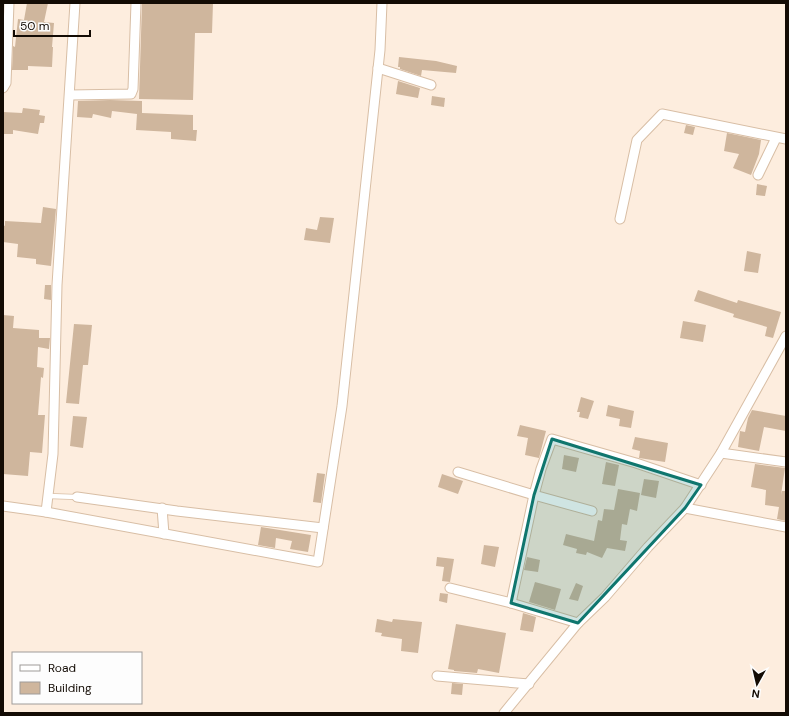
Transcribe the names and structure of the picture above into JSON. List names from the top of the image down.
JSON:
{
  "legend": ["Road", "Building"],
  "scale_bar": "50 m",
  "north": "bottom"
}
